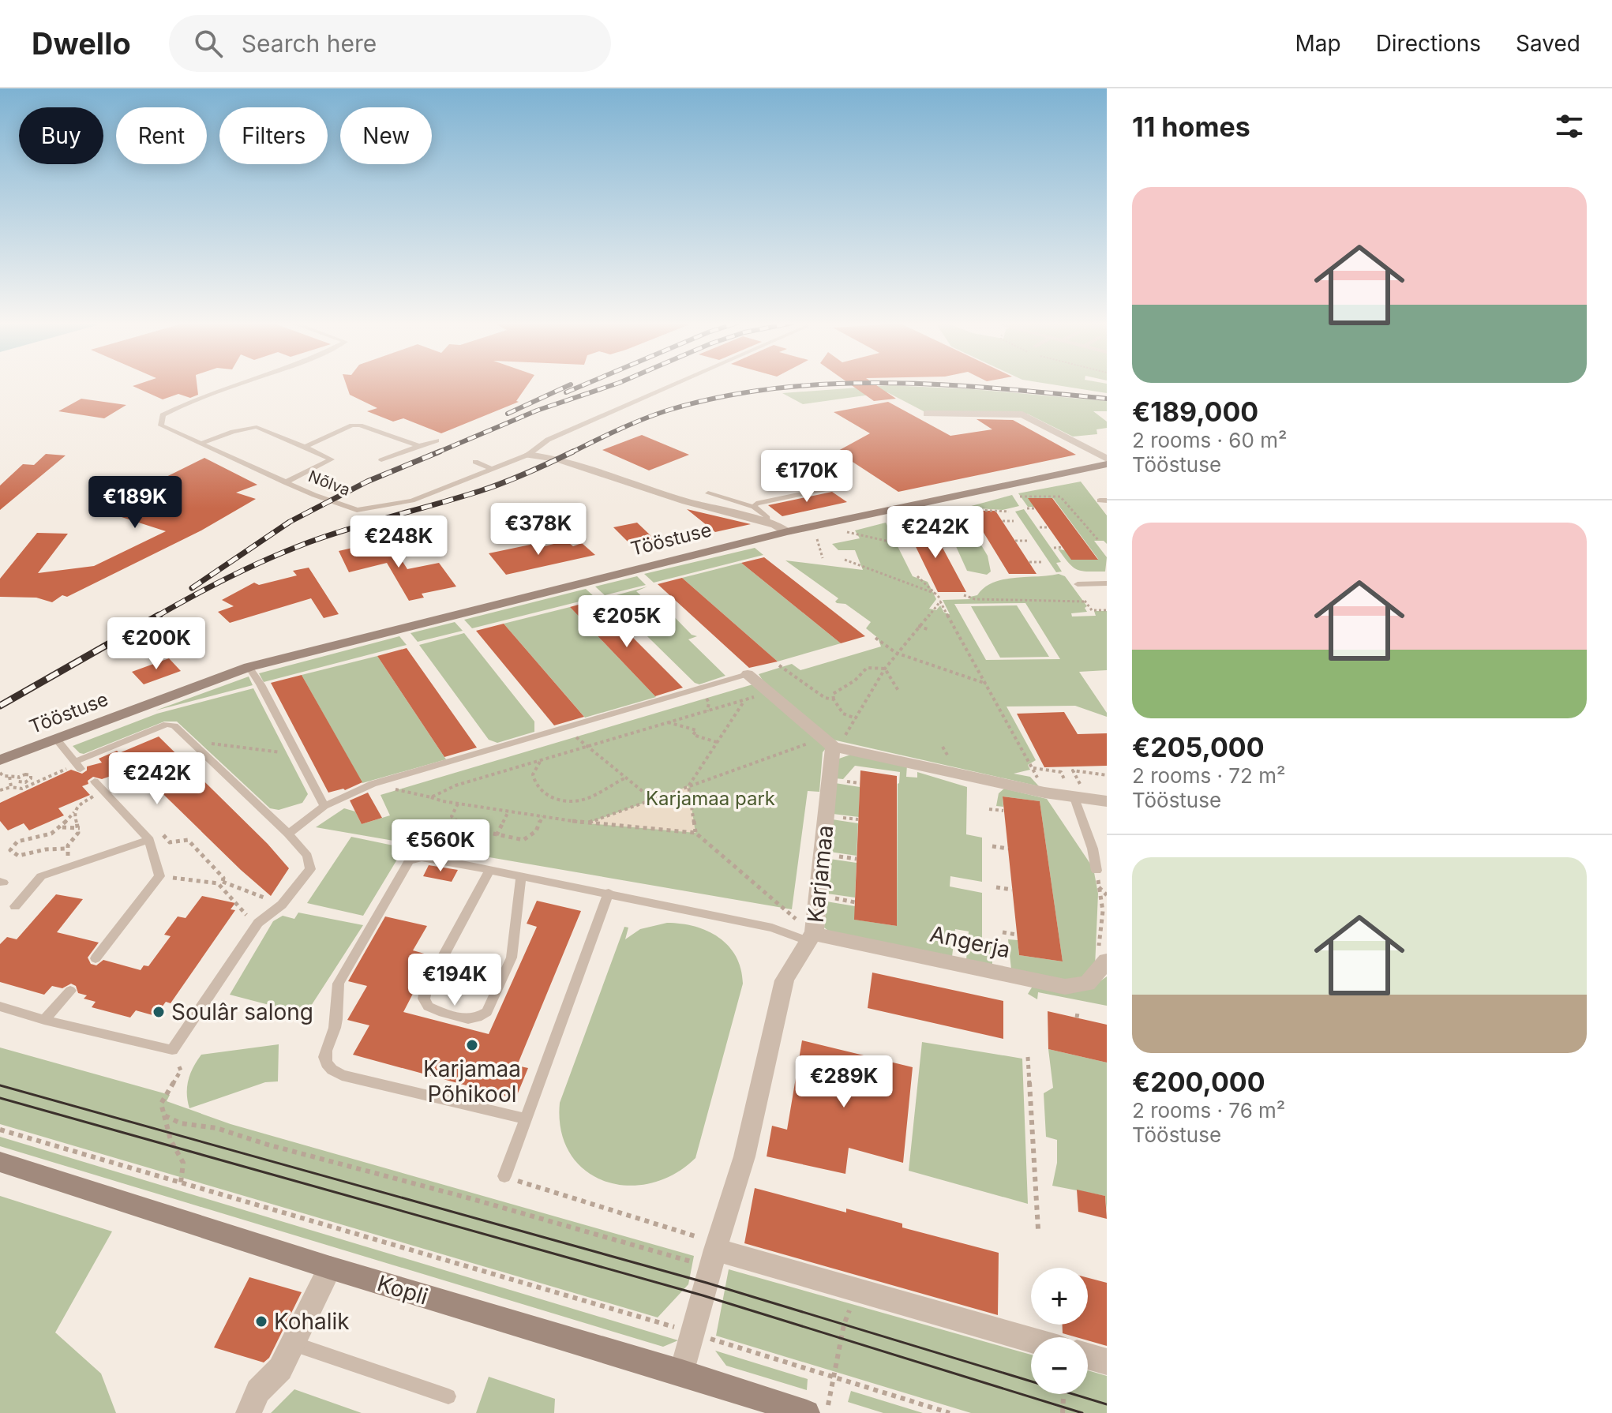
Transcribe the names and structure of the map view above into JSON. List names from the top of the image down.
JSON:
{
  "streets": {
    "street": [
      "Nõlva",
      "Tööstuse",
      "Karjamaa",
      "Angerja",
      "Kopli"
    ]
  },
  "crossings": [
    ["Nõlva", "Tööstuse"],
    ["Karjamaa", "Angerja"],
    ["Karjamaa", "Kopli"]
  ],
  "parks": ["Karjamaa park"],
  "places": ["Soulâr salong", "Karjamaa Põhikool", "Kohalik"],
  "page": {
    "header": "Dwello",
    "search": "Search here",
    "nav": ["Map", "Directions", "Saved"],
    "heading": "11 homes",
    "chip": [
      "Buy",
      "Rent",
      "Filters",
      "New"
    ],
    "list": [
      {
        "name": "€189,000",
        "note": "2 rooms · 60 m² · Tööstuse"
      },
      {
        "name": "€205,000",
        "note": "2 rooms · 72 m² · Tööstuse"
      },
      {
        "name": "€200,000",
        "note": "2 rooms · 76 m² · Tööstuse"
      }
    ],
    "price": [
      "€170K",
      "€189K",
      "€378K",
      "€242K",
      "€248K",
      "€205K",
      "€200K",
      "€242K",
      "€560K",
      "€194K",
      "€289K"
    ],
    "map_buttons": ["+", "−"]
  }
}
